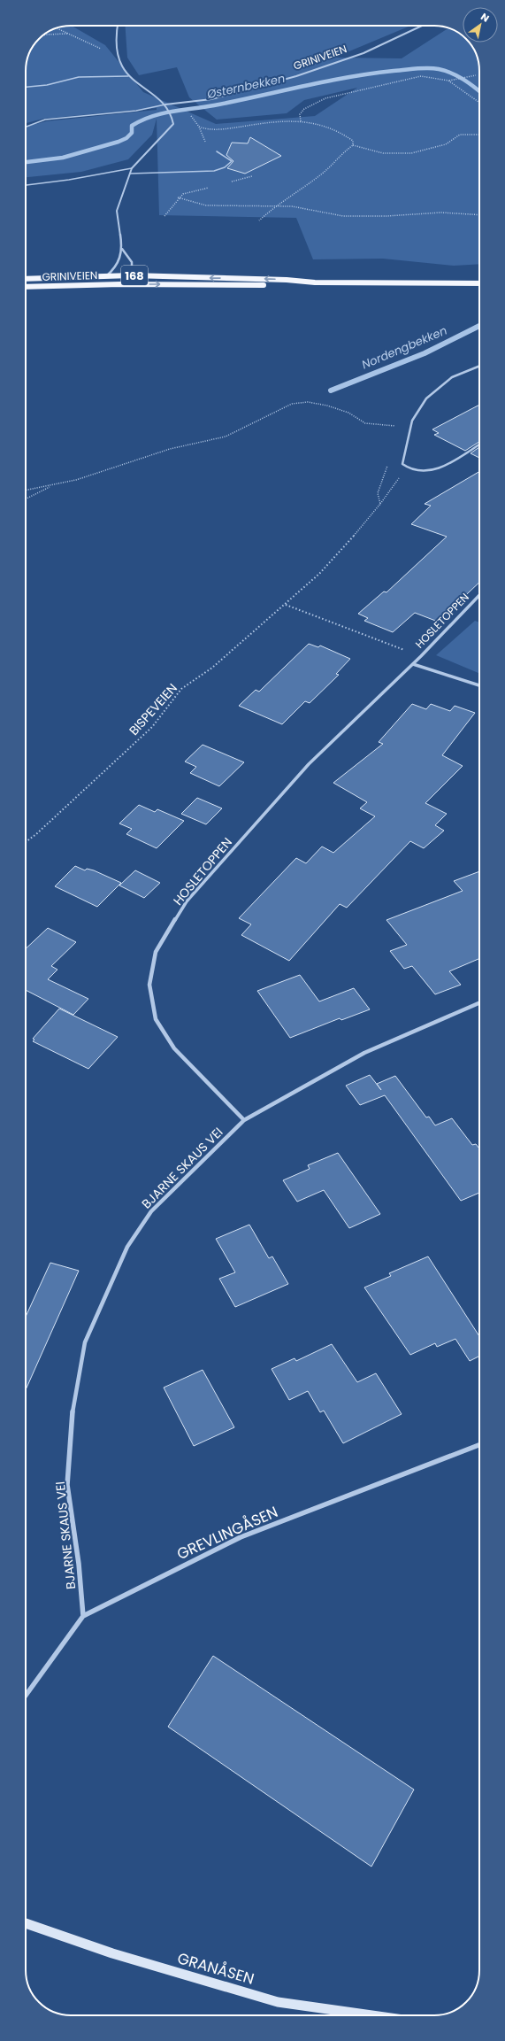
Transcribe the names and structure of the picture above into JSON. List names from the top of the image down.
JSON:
{
  "streets": {
    "main road": ["GRINIVEIEN", "168"],
    "street": [
      "HOSLETOPPEN",
      "BJARNE SKAUS VEI",
      "GREVLINGÅSEN",
      "GRANÅSEN"
    ],
    "path": ["BISPEVEIEN"]
  },
  "crossings": [
    ["HOSLETOPPEN", "BJARNE SKAUS VEI"],
    ["BJARNE SKAUS VEI", "GREVLINGÅSEN"]
  ],
  "water": ["Østernbekken", "Nordengbekken"],
  "north": "top right"
}
